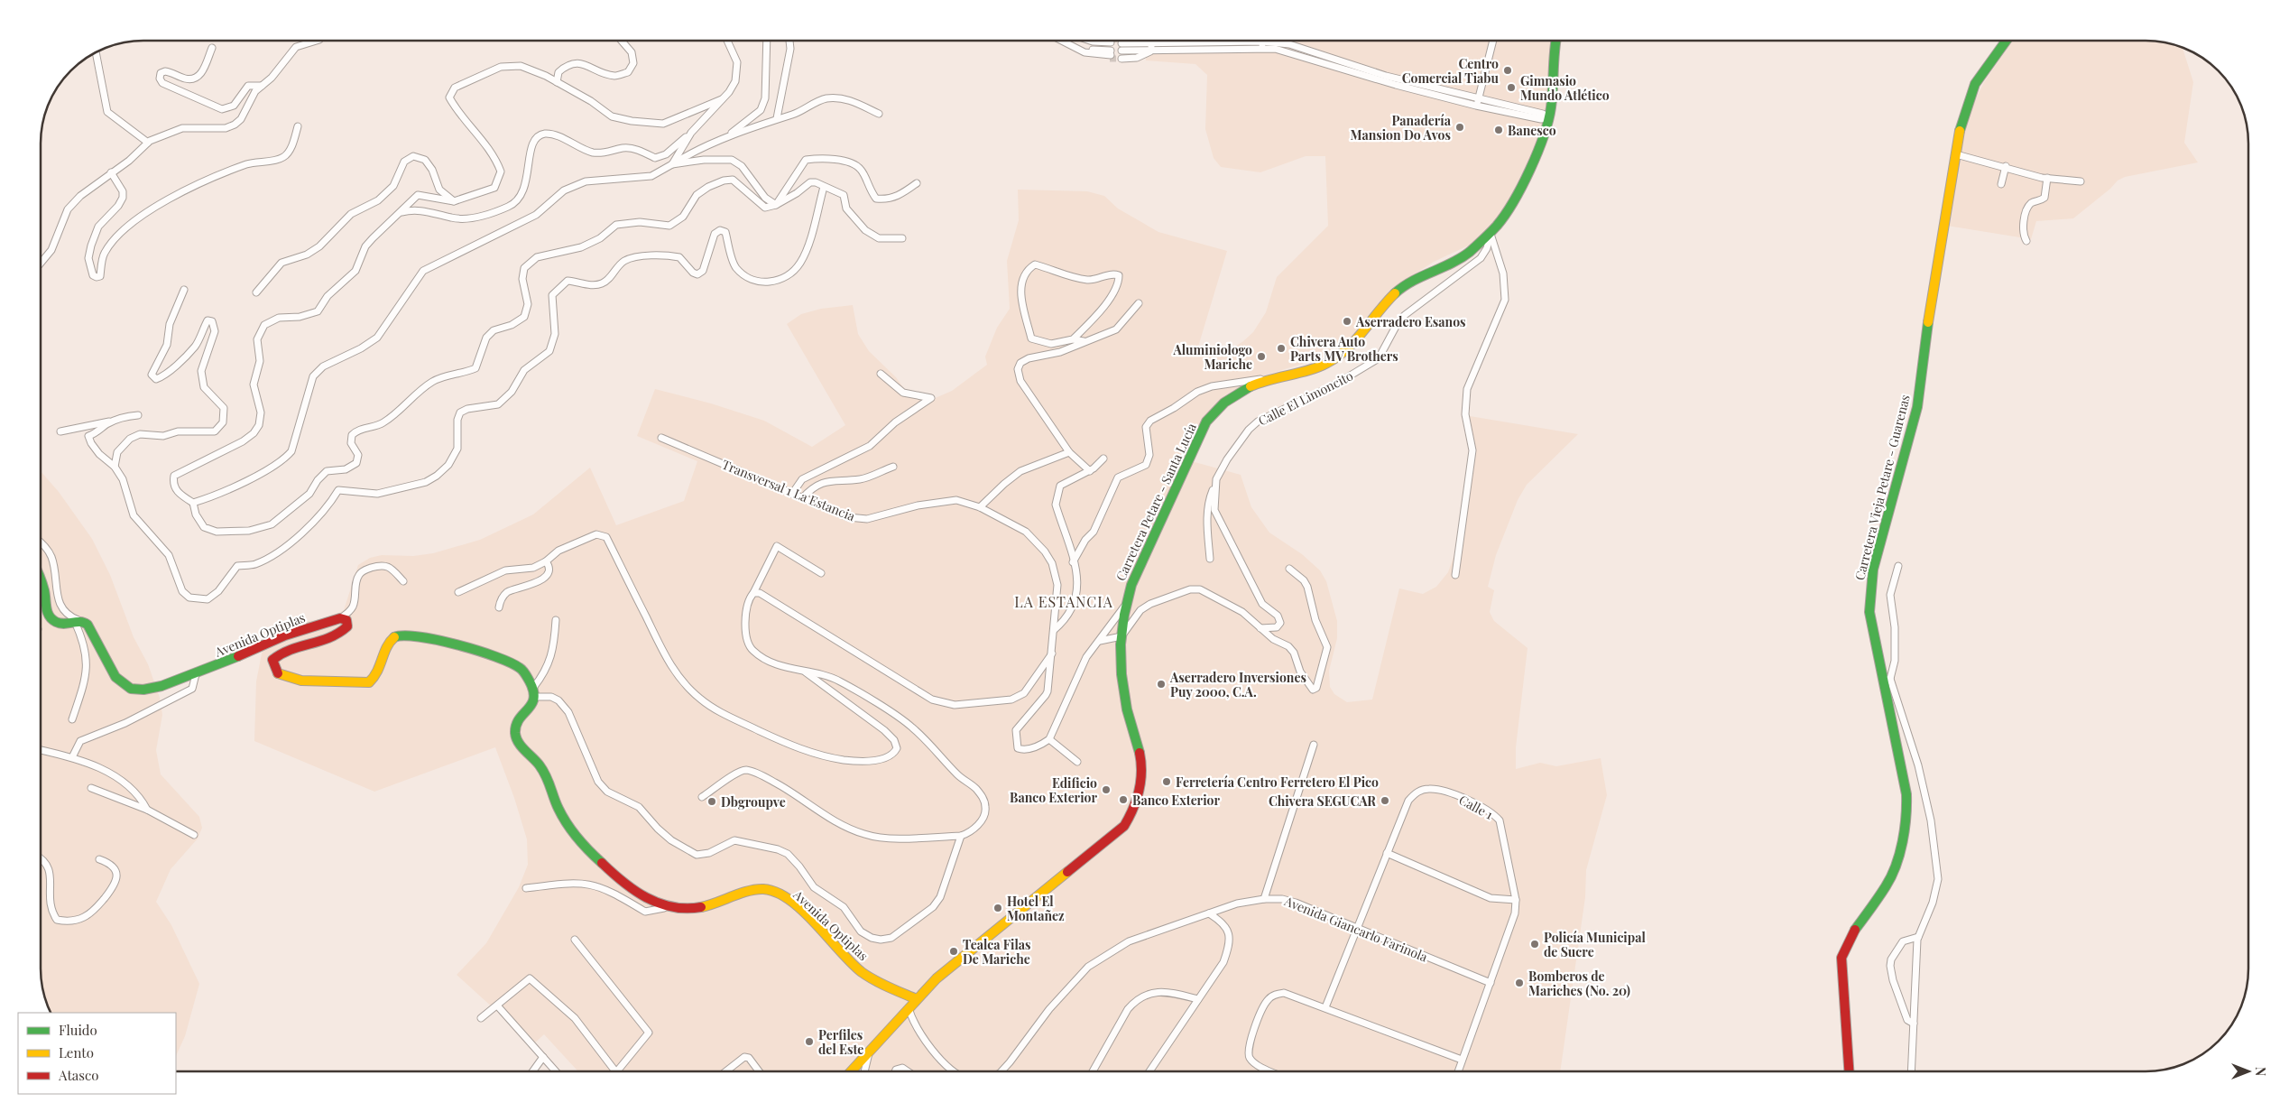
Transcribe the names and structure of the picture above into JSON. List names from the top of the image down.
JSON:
{
  "streets": {
    "main road": ["Carretera Vieja Petare - Guarenas", "Carretera Petare - Santa Lucía", "Avenida Optiplas"],
    "street": [
      "Calle El Limoncito",
      "Transversal 1 La Estancia",
      "Calle 1",
      "Avenida Giancarlo Farinola"
    ]
  },
  "crossings": [
    ["Calle El Limoncito", "Carretera Petare - Santa Lucía"],
    ["Carretera Petare - Santa Lucía", "Avenida Optiplas"],
    ["Calle 1", "Avenida Giancarlo Farinola"]
  ],
  "districts": ["LA ESTANCIA"],
  "places": [
    "Centro Comercial Tiabu",
    "Gimnasio Mundo Atlético",
    "Panadería Mansion Do Avos",
    "Banesco",
    "Aserradero Esanos",
    "Chivera Auto Parts MV Brothers",
    "Aluminiologo Mariche",
    "Aserradero Inversiones Puy 2000, C.A.",
    "Ferretería Centro Ferretero El Pico",
    "Edificio Banco Exterior",
    "Banco Exterior",
    "Chivera SEGUCAR",
    "Dbgroupve",
    "Hotel El Montañez",
    "Policía Municipal de Sucre",
    "Tealca Filas De Mariche",
    "Bomberos de Mariches (No. 20)",
    "Perfiles del Este"
  ],
  "legend": ["Fluido", "Lento", "Atasco"],
  "north": "right"
}
